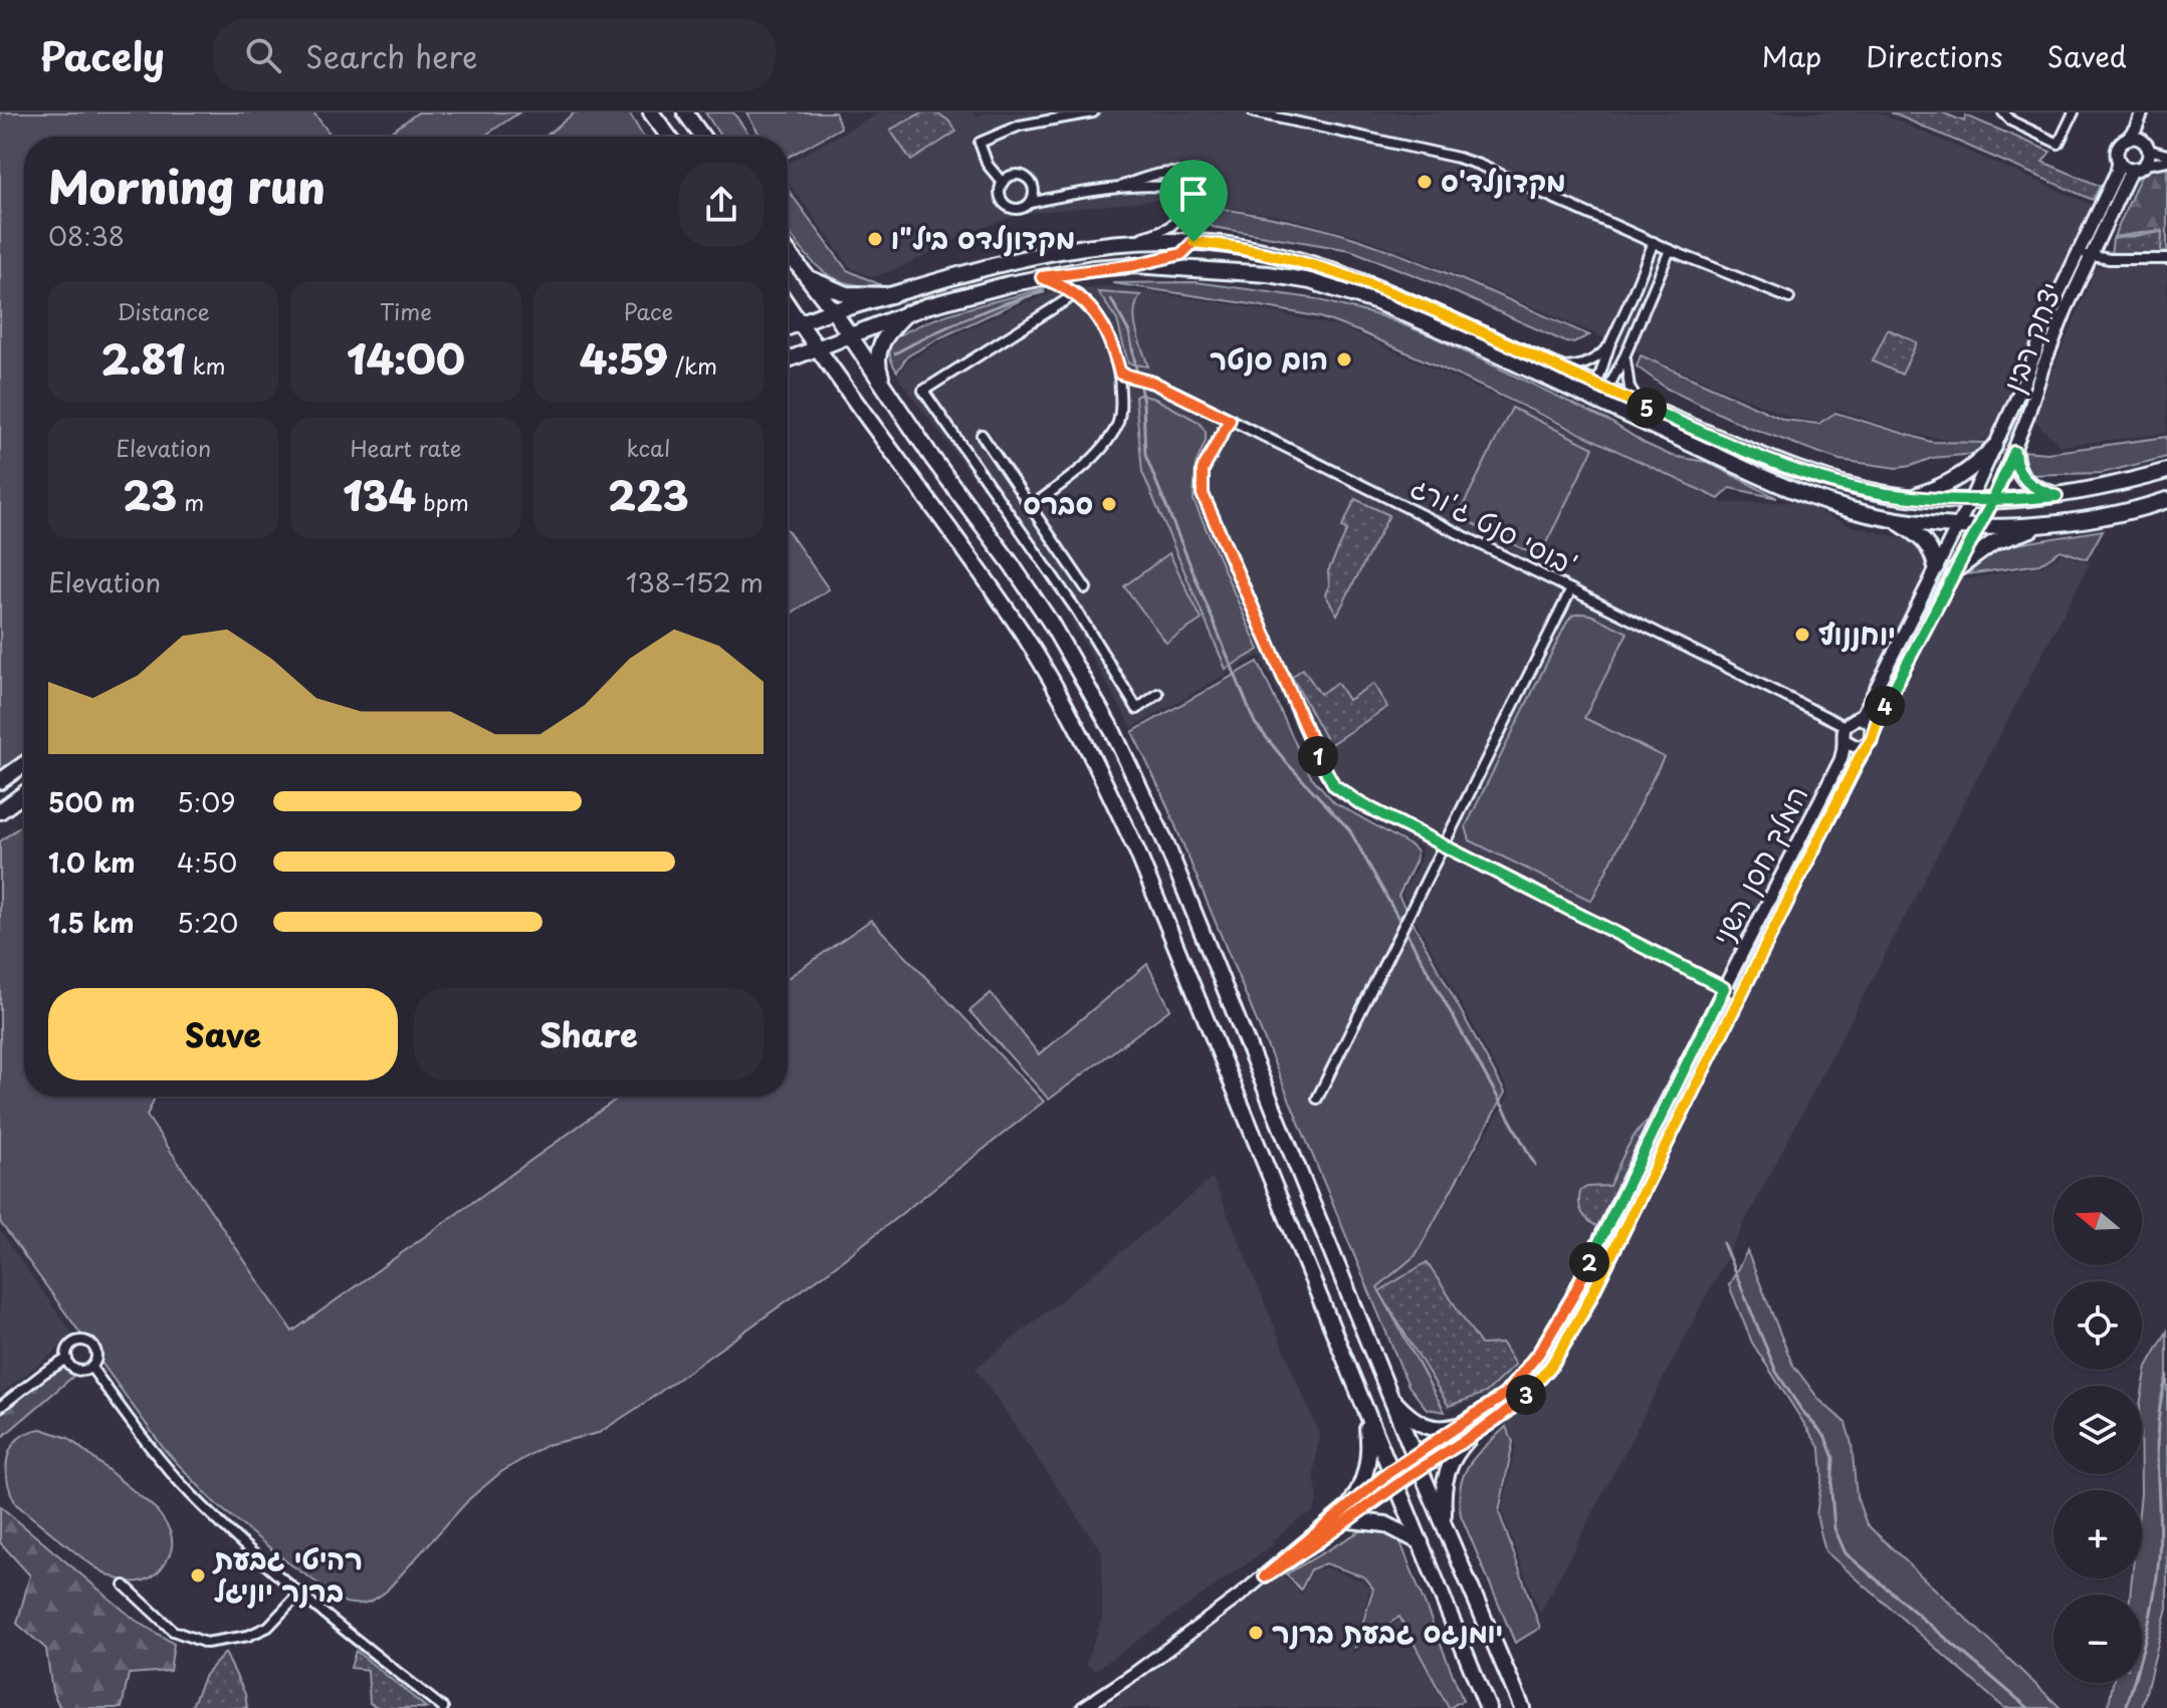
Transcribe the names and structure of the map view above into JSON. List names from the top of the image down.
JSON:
{
  "streets": {
    "street": ["יצחק רבין", "בוסי סנט ג'ורג'", "המלך חסן השני"]
  },
  "crossings": [
    ["בוסי סנט ג'ורג'", "המלך חסן השני"]
  ],
  "places": [
    "מקדונלד'ס",
    "מקדונלדס ביל\"ו",
    "הום סנטר",
    "סברס",
    "יוחננוף",
    "רהיטי גבעת ברנר יוניגל",
    "יומנגס גבעת ברנר"
  ],
  "north": "left",
  "page": {
    "header": "Pacely",
    "search": "Search here",
    "nav": ["Map", "Directions", "Saved"],
    "heading": ["Morning run", "08:38"],
    "stats": [
      ["Distance", "2.81 km"],
      ["Time", "14:00"],
      ["Pace", "4:59 /km"],
      ["Elevation", "23 m"],
      ["Heart rate", "134 bpm"],
      ["kcal", "223"]
    ],
    "pins": [
      "5",
      "4",
      "1",
      "2",
      "3"
    ],
    "chart": ["Elevation", "138–152 m"],
    "list": [
      {
        "name": "500 m",
        "note": "5:09"
      },
      {
        "name": "1.0 km",
        "note": "4:50"
      },
      {
        "name": "1.5 km",
        "note": "5:20"
      }
    ],
    "buttons": ["Save", "Share"],
    "map_buttons": ["+", "−"]
  }
}
